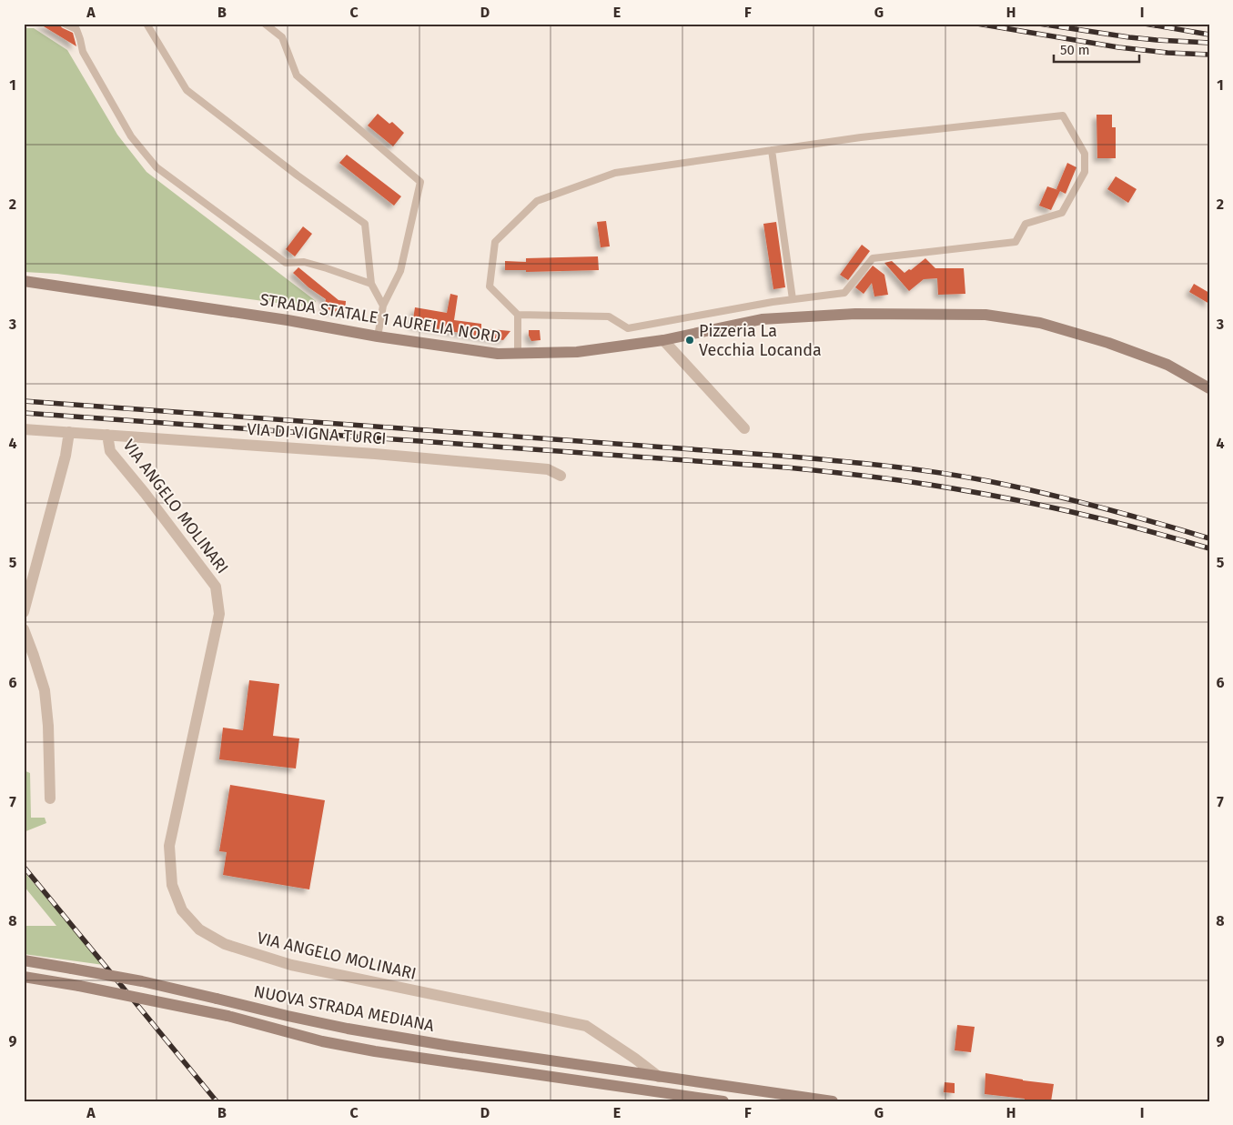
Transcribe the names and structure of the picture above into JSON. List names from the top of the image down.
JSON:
{
  "streets": {
    "street": [
      "STRADA STATALE 1 AURELIA NORD",
      "VIA DI VIGNA TURCI",
      "VIA ANGELO MOLINARI",
      "NUOVA STRADA MEDIANA"
    ]
  },
  "crossings": [
    ["VIA DI VIGNA TURCI", "VIA ANGELO MOLINARI"],
    ["VIA ANGELO MOLINARI", "NUOVA STRADA MEDIANA"]
  ],
  "places": ["Pizzeria La Vecchia Locanda"],
  "scale_bar": "50 m",
  "grid": {
    "columns": [
      "A",
      "B",
      "C",
      "D",
      "E",
      "F",
      "G",
      "H",
      "I"
    ],
    "rows": [
      "1",
      "2",
      "3",
      "4",
      "5",
      "6",
      "7",
      "8",
      "9"
    ]
  }
}
